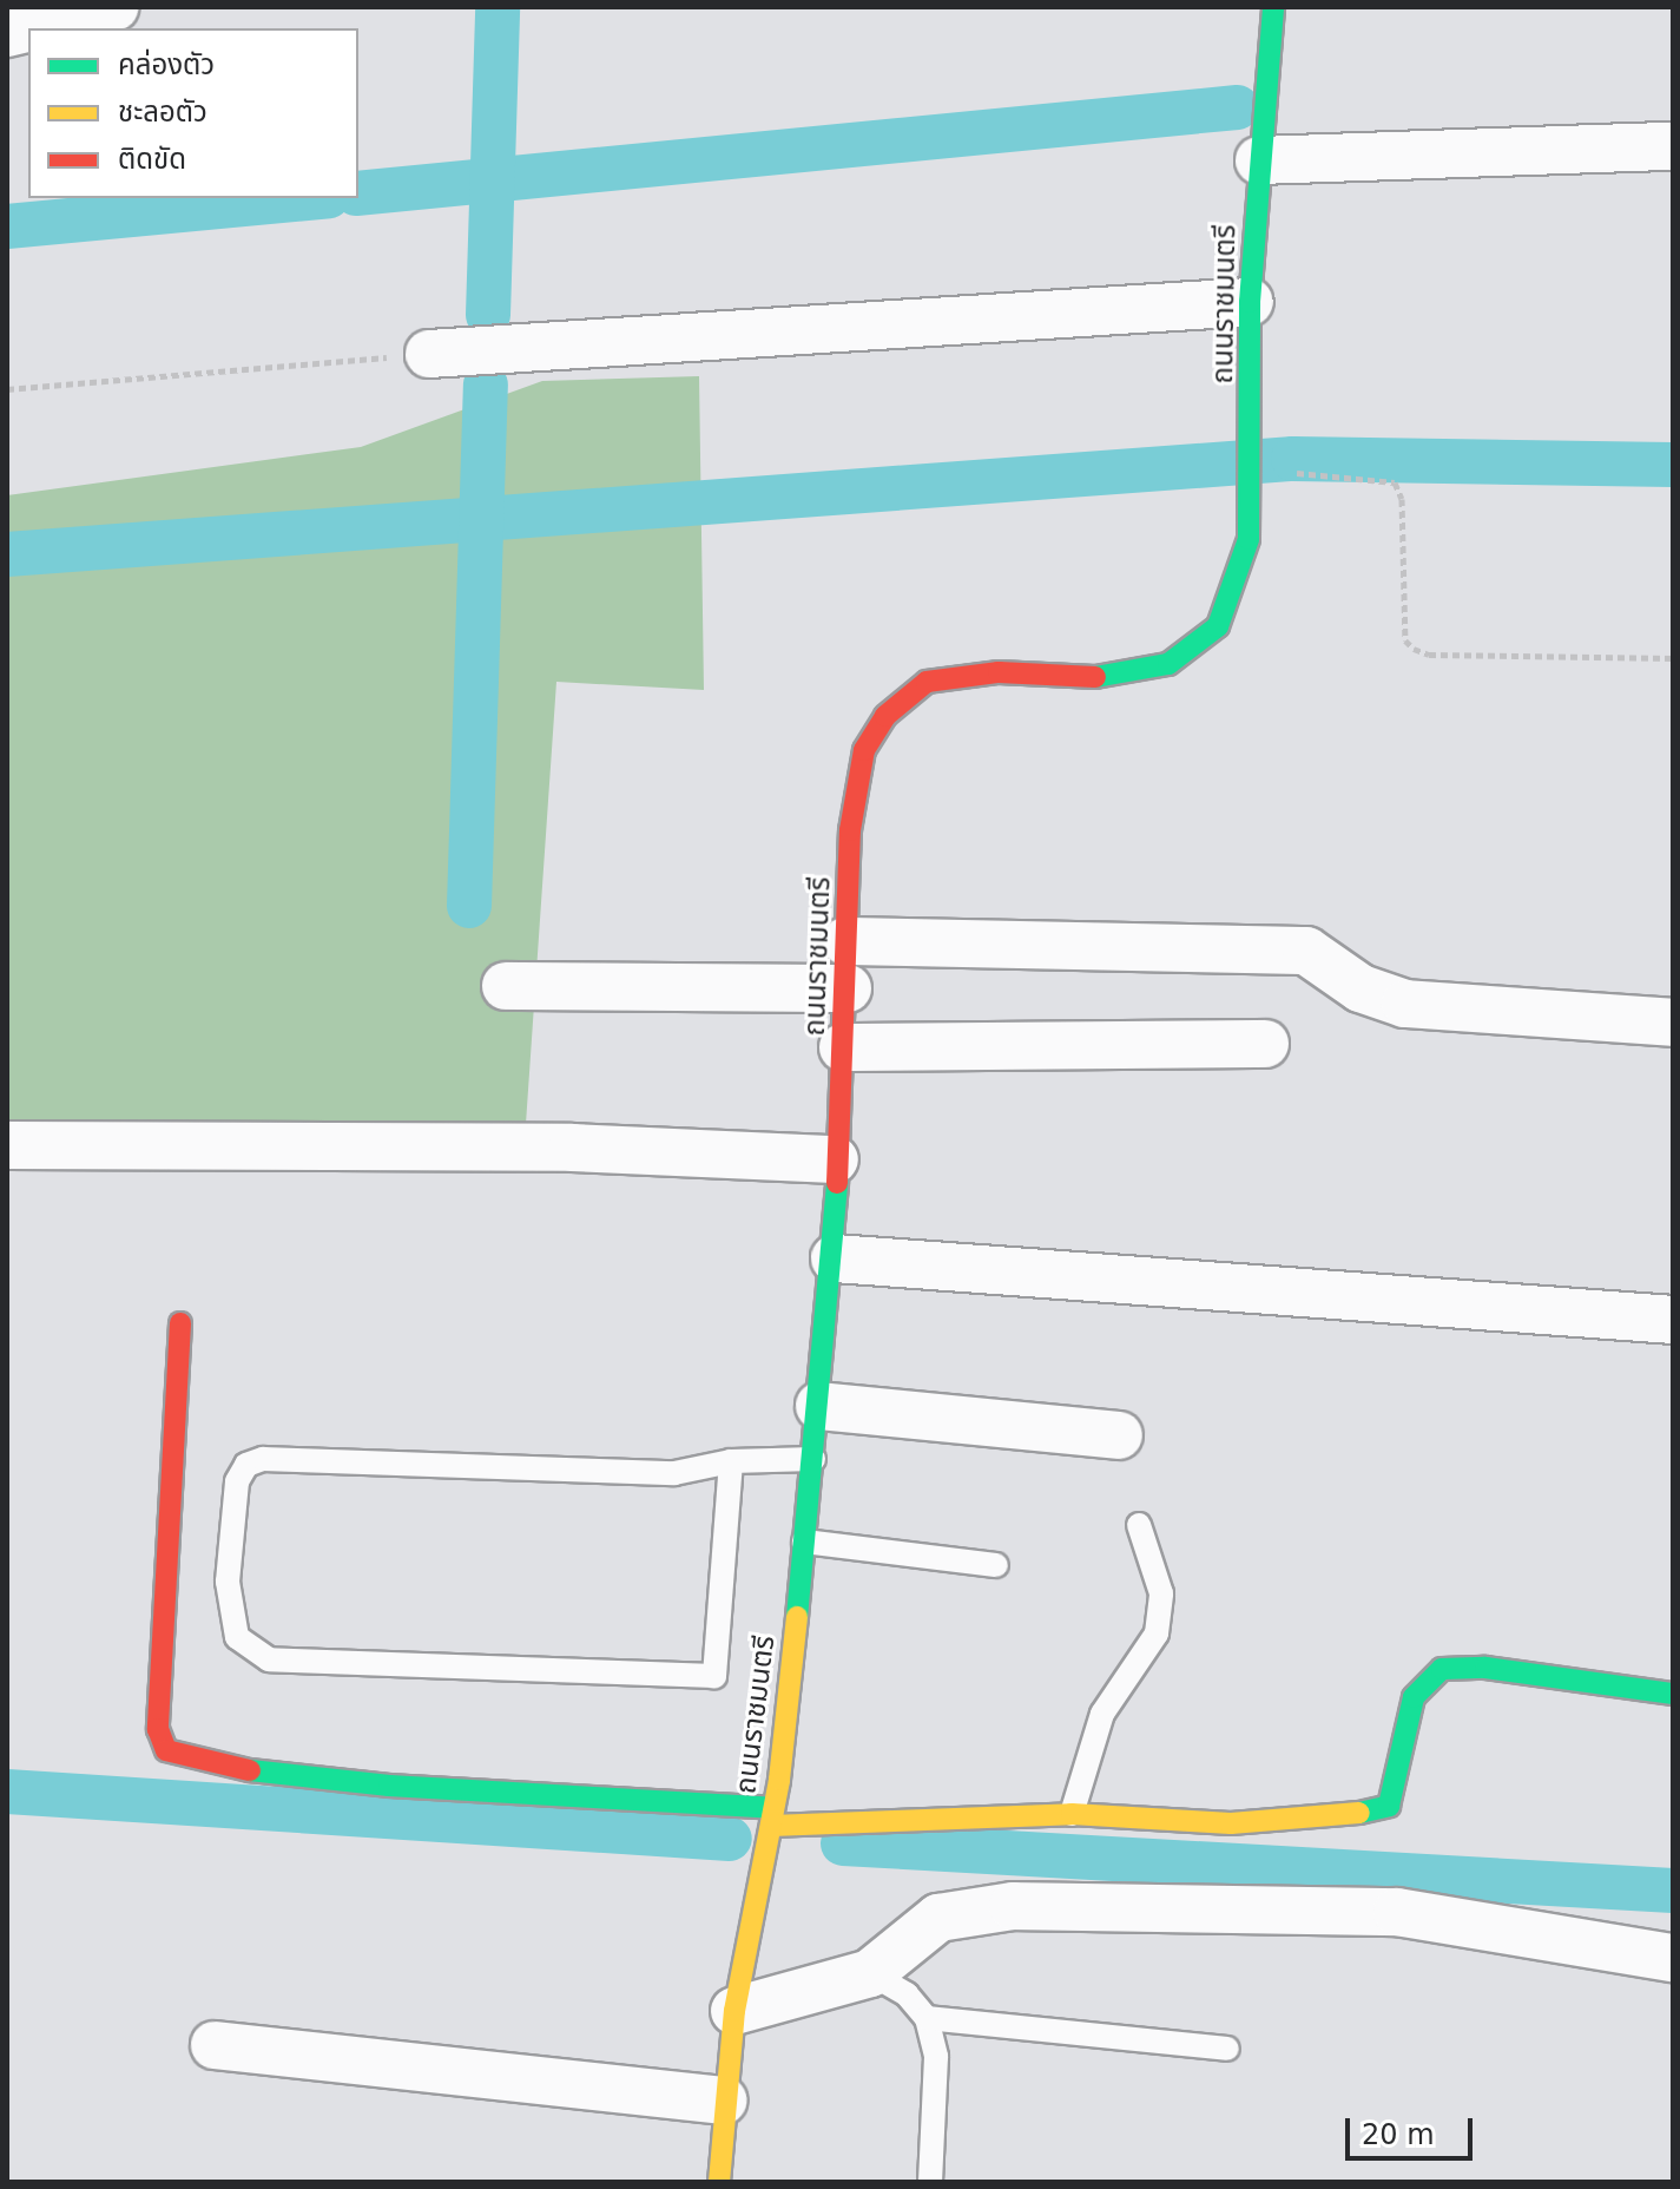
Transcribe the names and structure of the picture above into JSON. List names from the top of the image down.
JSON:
{
  "streets": {
    "street": ["ถนนราชมนตรี"]
  },
  "legend": ["คล่องตัว", "ชะลอตัว", "ติดขัด"],
  "scale_bar": "20 m"
}
